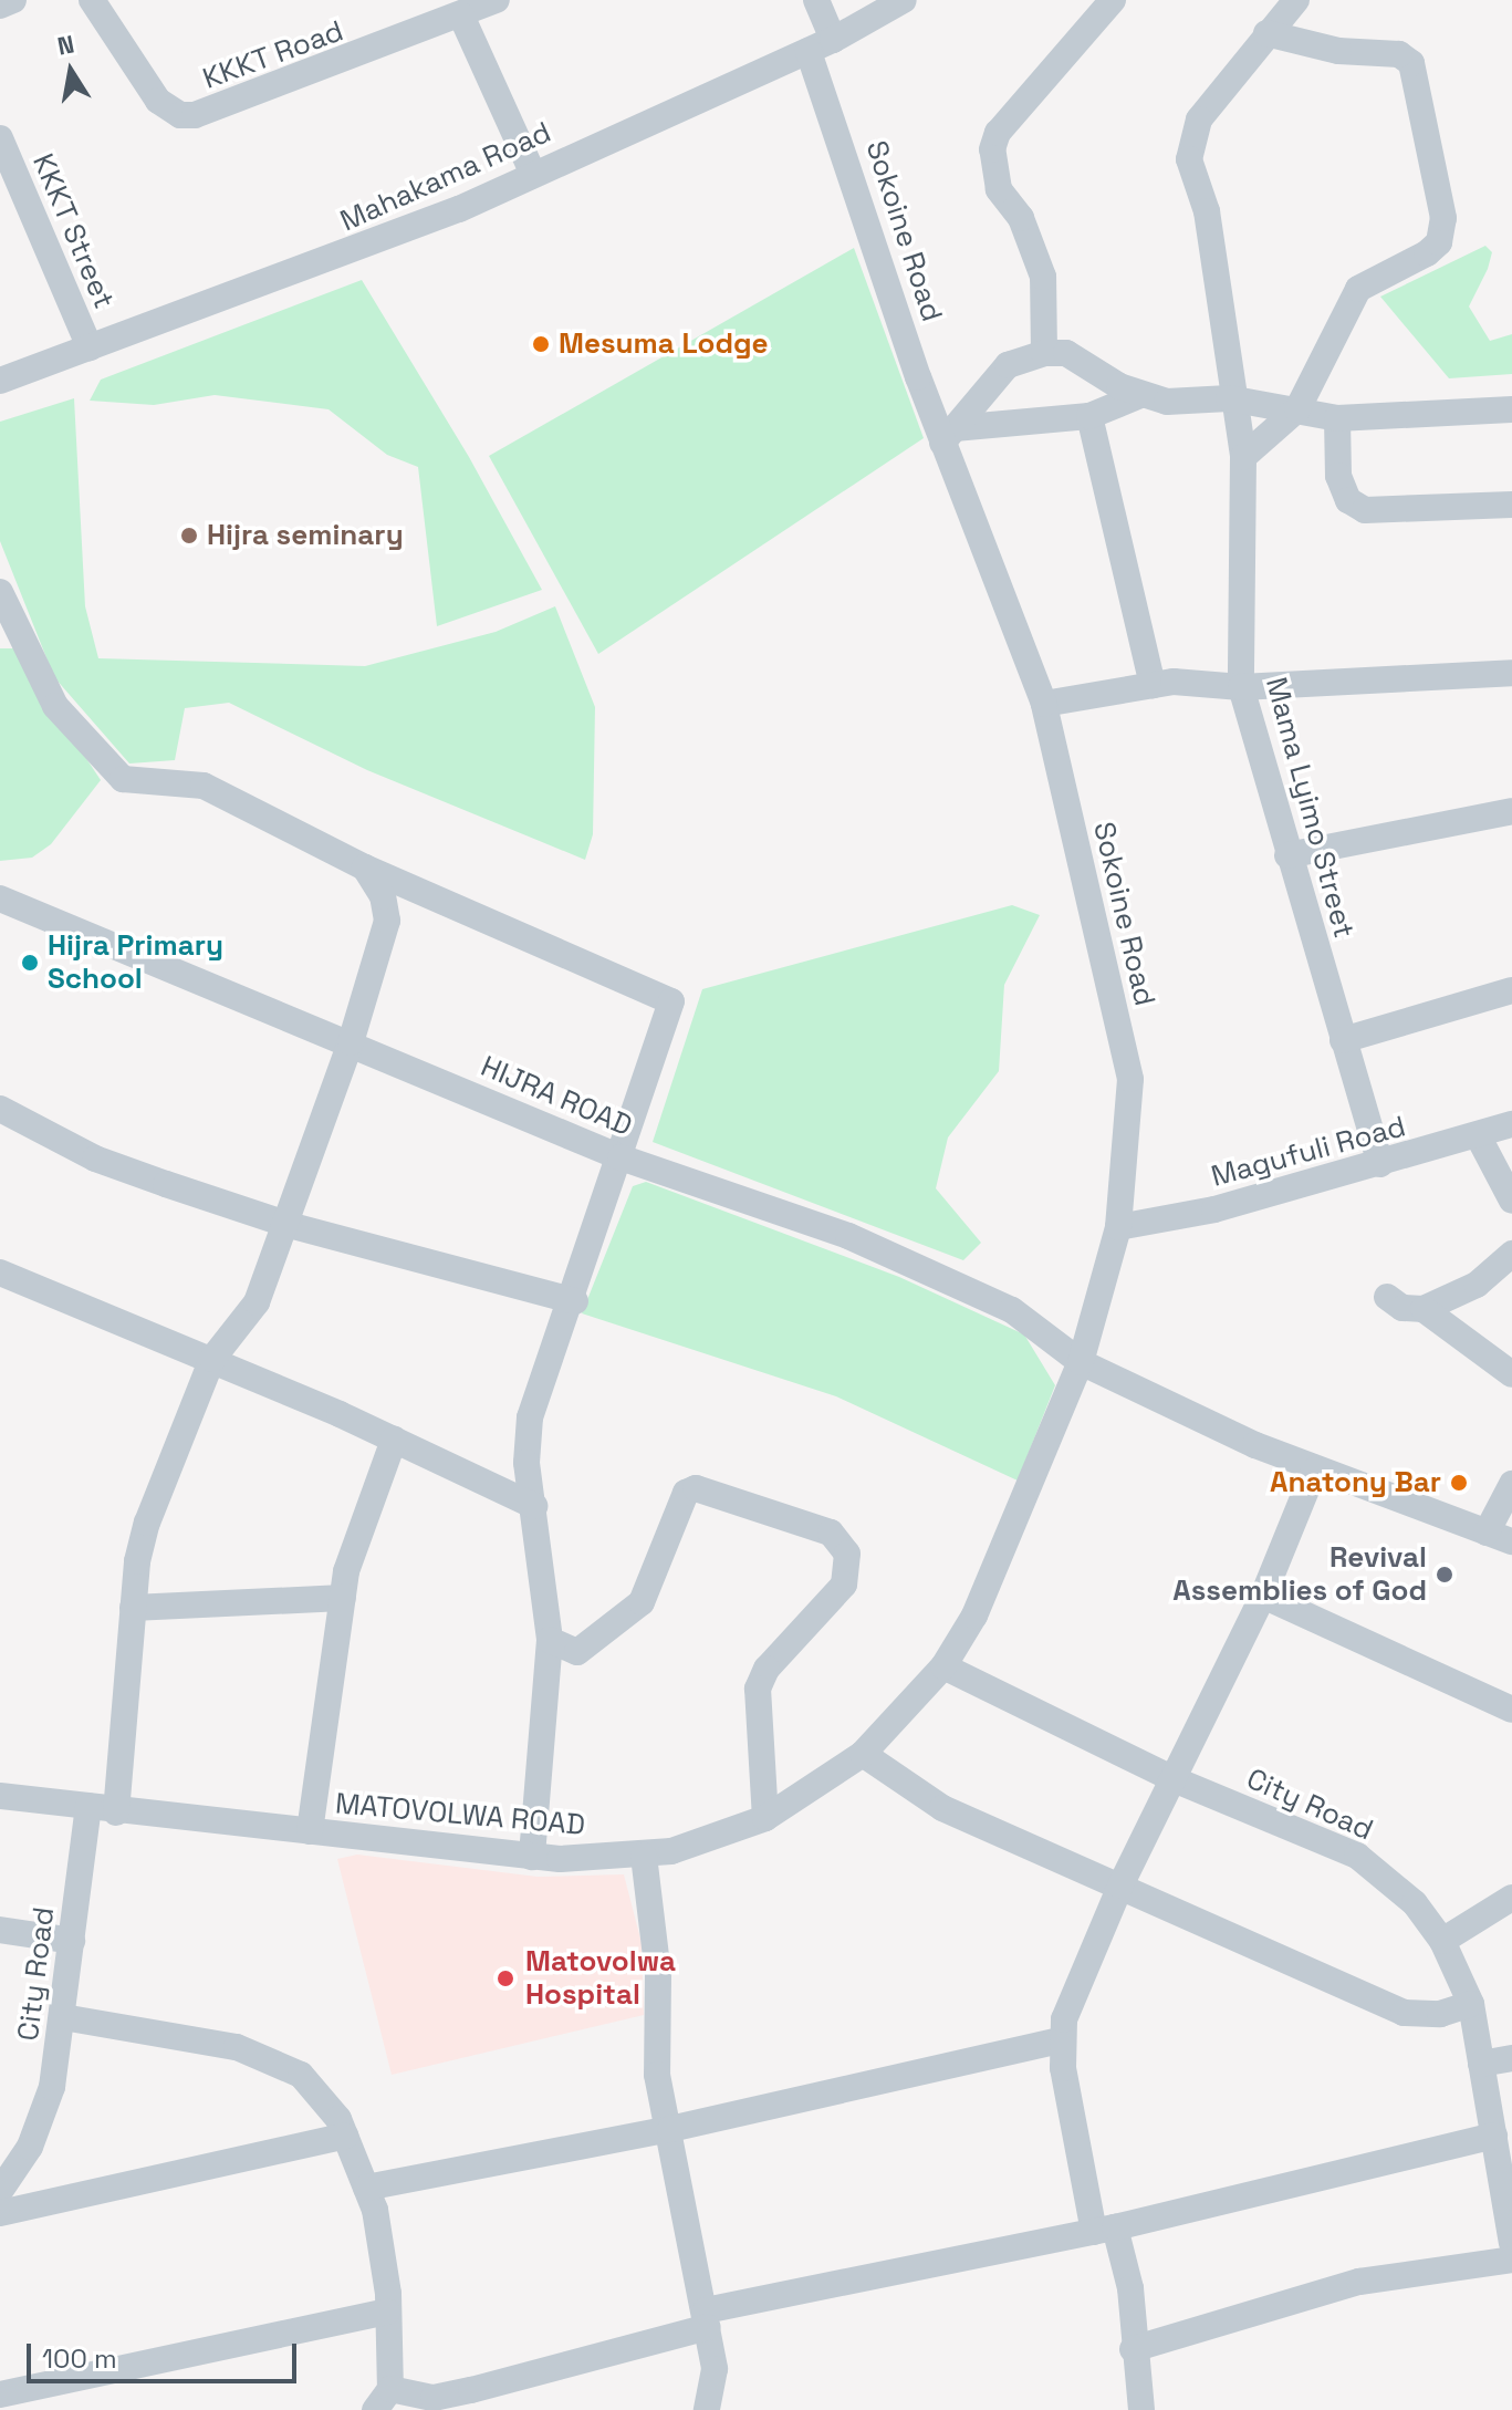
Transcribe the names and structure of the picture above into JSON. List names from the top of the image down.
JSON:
{
  "streets": {
    "street": [
      "KKKT Road",
      "Mahakama Road",
      "KKKT Street",
      "Sokoine Road",
      "Mama Lyimo Street",
      "HIJRA ROAD",
      "Magufuli Road",
      "City Road",
      "MATOVOLWA ROAD"
    ]
  },
  "crossings": [
    ["Mahakama Road", "KKKT Street"],
    ["Mahakama Road", "Sokoine Road"],
    ["Sokoine Road", "HIJRA ROAD"],
    ["Sokoine Road", "Magufuli Road"],
    ["Sokoine Road", "MATOVOLWA ROAD"],
    ["Mama Lyimo Street", "Magufuli Road"],
    ["HIJRA ROAD", "MATOVOLWA ROAD"],
    ["City Road", "MATOVOLWA ROAD"]
  ],
  "places": [
    "Mesuma Lodge",
    "Hijra seminary",
    "Hijra Primary School",
    "Anatony Bar",
    "Revival Assemblies of God",
    "Matovolwa Hospital"
  ],
  "scale_bar": "100 m",
  "north": "top"
}
